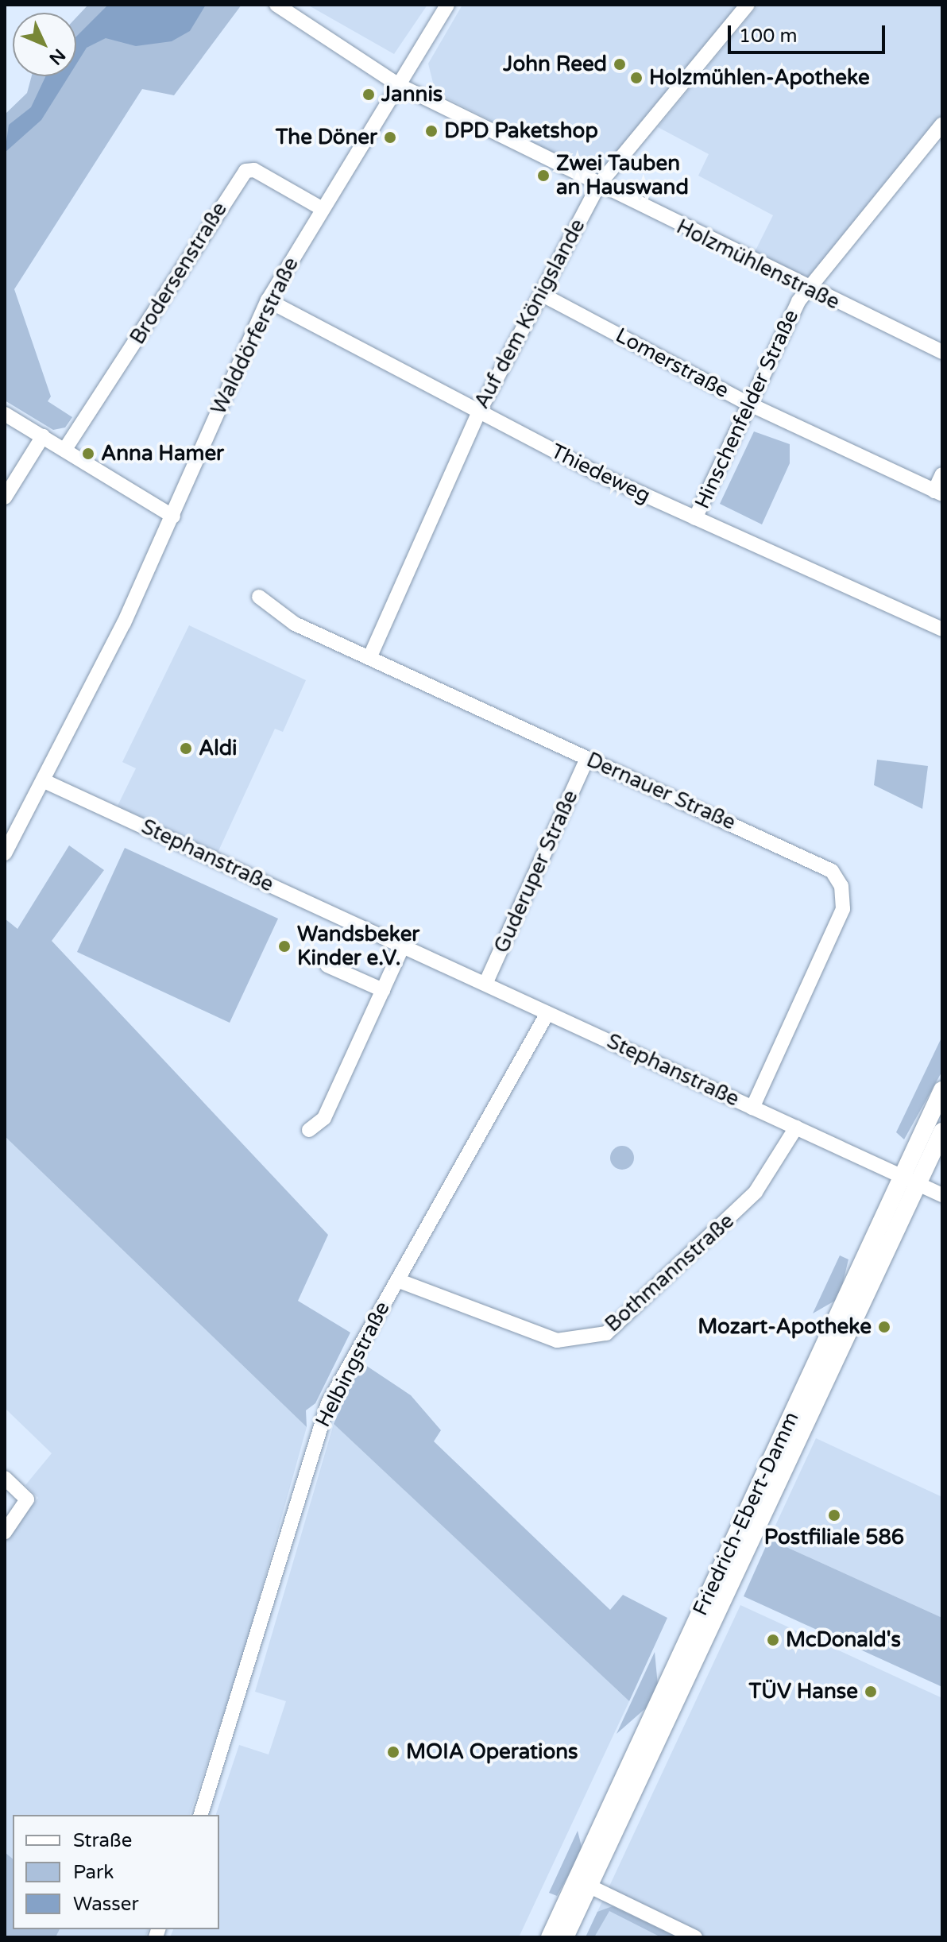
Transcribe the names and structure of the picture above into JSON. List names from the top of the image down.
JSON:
{
  "streets": {
    "main road": ["Friedrich-Ebert-Damm"],
    "street": [
      "Holzmühlenstraße",
      "Brodersenstraße",
      "Auf dem Königslande",
      "Walddörferstraße",
      "Lomerstraße",
      "Hinschenfelder Straße",
      "Thiedeweg",
      "Dernauer Straße",
      "Stephanstraße",
      "Guderuper Straße",
      "Bothmannstraße",
      "Helbingstraße"
    ]
  },
  "crossings": [
    ["Holzmühlenstraße", "Auf dem Königslande"],
    ["Holzmühlenstraße", "Walddörferstraße"],
    ["Holzmühlenstraße", "Hinschenfelder Straße"],
    ["Brodersenstraße", "Walddörferstraße"],
    ["Auf dem Königslande", "Lomerstraße"],
    ["Auf dem Königslande", "Thiedeweg"],
    ["Auf dem Königslande", "Dernauer Straße"],
    ["Walddörferstraße", "Thiedeweg"],
    ["Walddörferstraße", "Stephanstraße"],
    ["Lomerstraße", "Hinschenfelder Straße"],
    ["Hinschenfelder Straße", "Thiedeweg"],
    ["Dernauer Straße", "Stephanstraße"],
    ["Dernauer Straße", "Guderuper Straße"],
    ["Stephanstraße", "Guderuper Straße"],
    ["Stephanstraße", "Bothmannstraße"],
    ["Stephanstraße", "Helbingstraße"],
    ["Stephanstraße", "Friedrich-Ebert-Damm"],
    ["Bothmannstraße", "Helbingstraße"]
  ],
  "places": [
    "John Reed",
    "Holzmühlen-Apotheke",
    "Jannis",
    "DPD Paketshop",
    "The Döner",
    "Zwei Tauben an Hauswand",
    "Anna Hamer",
    "Aldi",
    "Wandsbeker Kinder e.V.",
    "Mozart-Apotheke",
    "Postfiliale 586",
    "McDonald's",
    "TÜV Hanse",
    "MOIA Operations"
  ],
  "legend": ["Straße", "Park", "Wasser"],
  "scale_bar": "100 m",
  "north": "bottom right"
}
